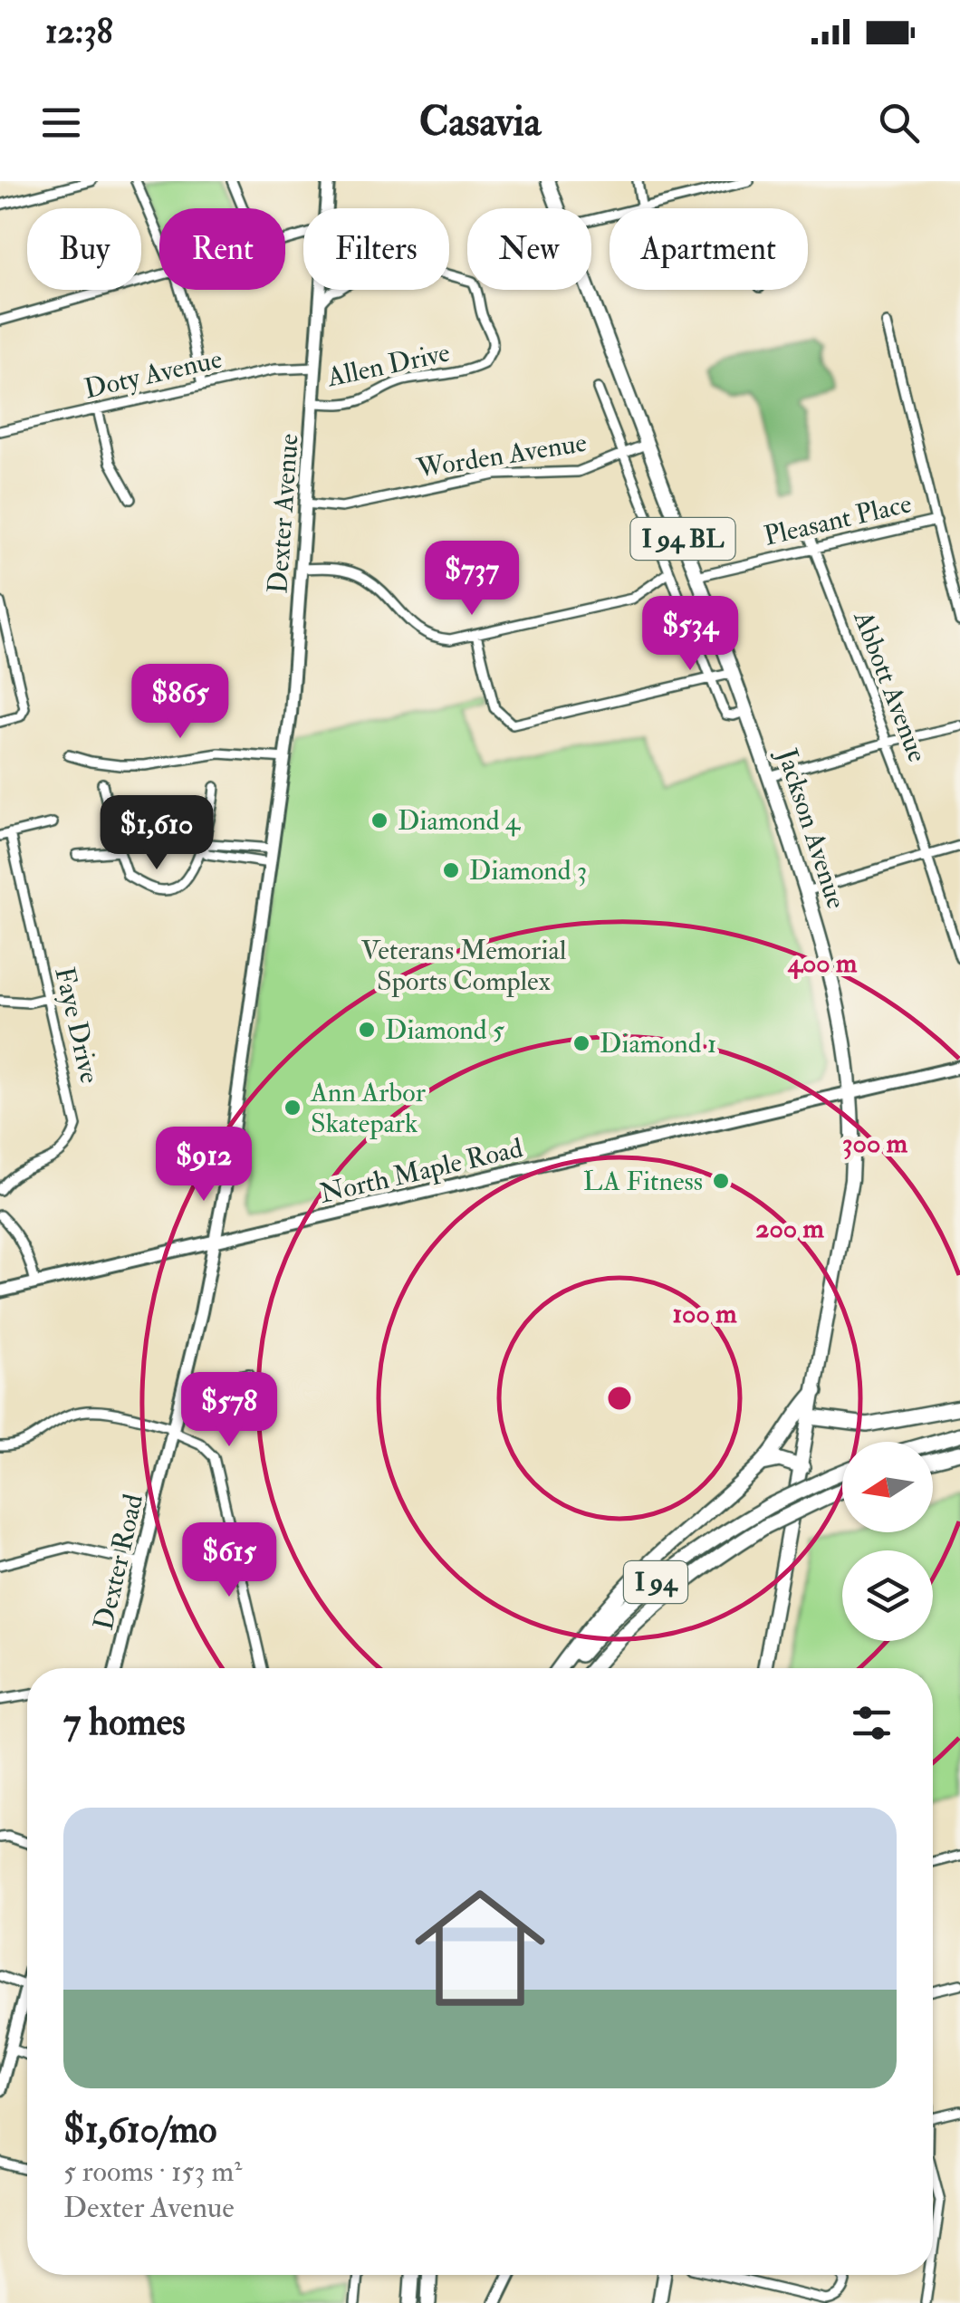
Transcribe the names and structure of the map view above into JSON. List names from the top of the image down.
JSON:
{
  "streets": {
    "highway": ["I 94"],
    "main road": [
      "Dexter Avenue",
      "I 94 BL",
      "Jackson Avenue",
      "North Maple Road",
      "Dexter Road"
    ],
    "street": [
      "Allen Drive",
      "Doty Avenue",
      "Worden Avenue",
      "Pleasant Place",
      "Abbott Avenue",
      "Faye Drive"
    ]
  },
  "crossings": [
    ["Allen Drive", "Dexter Avenue"],
    ["Doty Avenue", "Dexter Avenue"],
    ["Worden Avenue", "Dexter Avenue"],
    ["Worden Avenue", "Jackson Avenue"],
    ["Dexter Avenue", "North Maple Road"],
    ["Dexter Avenue", "Dexter Road"],
    ["Pleasant Place", "Abbott Avenue"],
    ["Pleasant Place", "Jackson Avenue"],
    ["Jackson Avenue", "North Maple Road"],
    ["North Maple Road", "Dexter Road"]
  ],
  "parks": ["Veterans Memorial Sports Complex"],
  "places": [
    "Diamond 4",
    "Diamond 3",
    "Diamond 5",
    "Diamond 1",
    "Ann Arbor Skatepark",
    "LA Fitness"
  ],
  "north": "left",
  "page": {
    "status": "12:38",
    "header": "Casavia",
    "chip": [
      "Buy",
      "Rent",
      "Filters",
      "New",
      "Apartment"
    ],
    "price": [
      "$737",
      "$534",
      "$865",
      "$1,610",
      "$912",
      "$578",
      "$615"
    ],
    "heading": "7 homes",
    "list": [
      {
        "name": "$1,610/mo",
        "note": "5 rooms · 153 m² · Dexter Avenue"
      }
    ]
  },
  "rings": [
    "400 m",
    "300 m",
    "200 m",
    "100 m"
  ]
}
